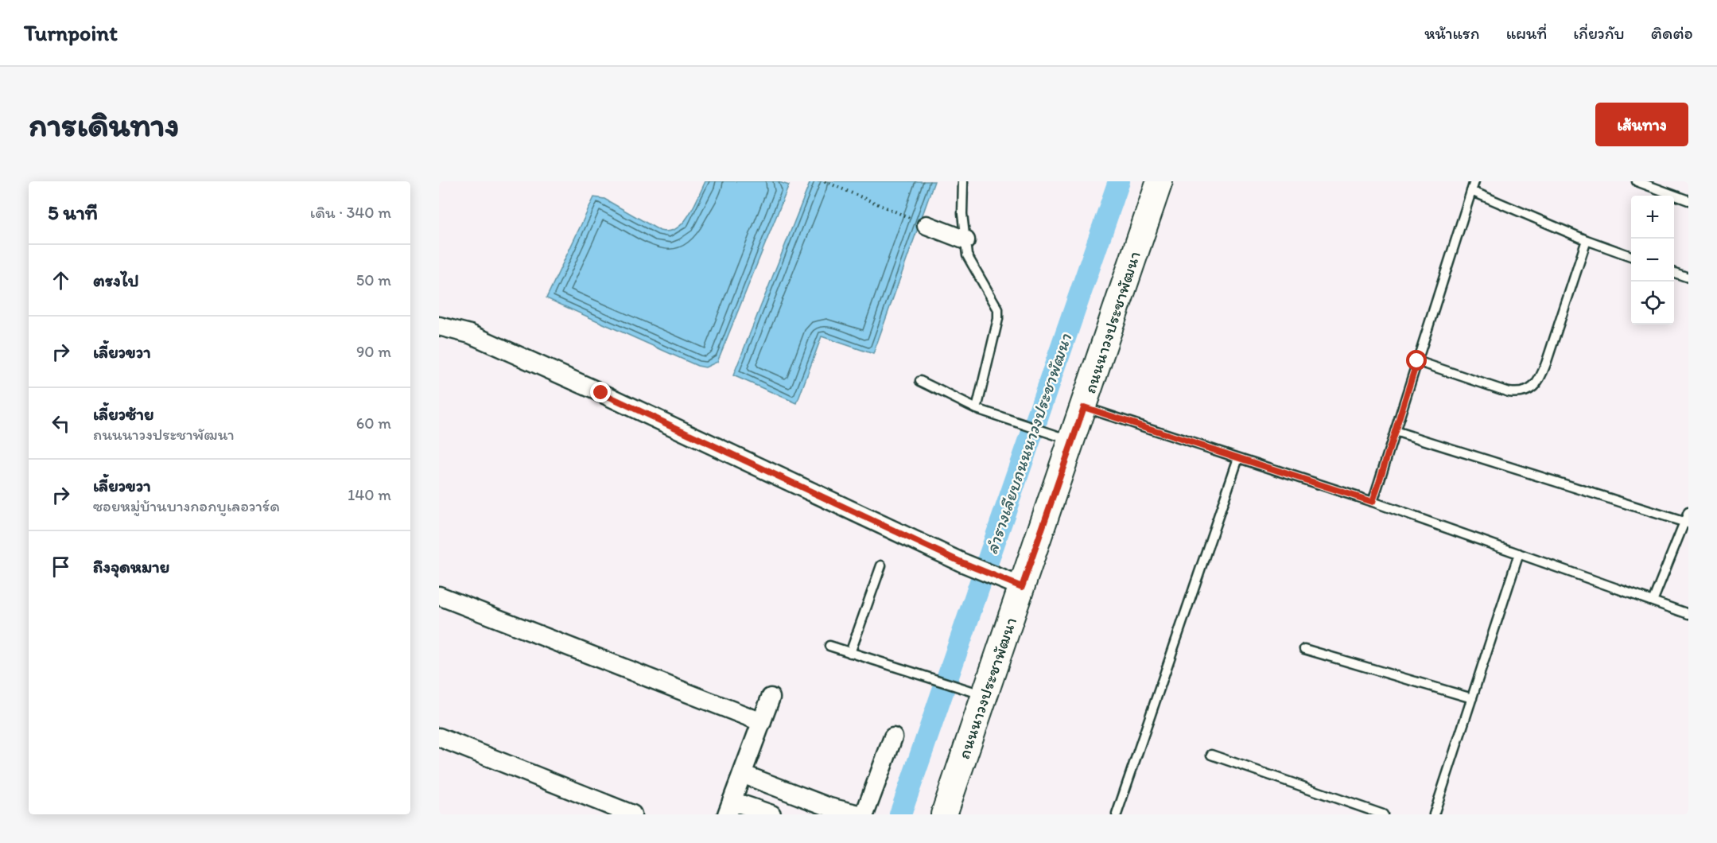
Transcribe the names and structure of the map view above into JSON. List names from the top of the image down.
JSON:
{
  "streets": {
    "street": ["ถนนนาวงประชาพัฒนา"]
  },
  "water": ["ลำรางเลียบถนนนาวงประชาพัฒนา"],
  "page": {
    "header": "Turnpoint",
    "nav": [
      "หน้าแรก",
      "แผนที่",
      "เกี่ยวกับ",
      "ติดต่อ"
    ],
    "buttons": "เส้นทาง",
    "title": "การเดินทาง",
    "heading": ["5 นาที", "เดิน · 340 m"],
    "map_buttons": ["+", "−"],
    "list": [
      ["ตรงไป", "50 m"],
      ["เลี้ยวขวา", "90 m"],
      ["เลี้ยวซ้าย", "ถนนนาวงประชาพัฒนา", "60 m"],
      ["เลี้ยวขวา", "ซอยหมู่บ้านบางกอกบูเลอวาร์ด", "140 m"],
      "ถึงจุดหมาย"
    ]
  }
}
